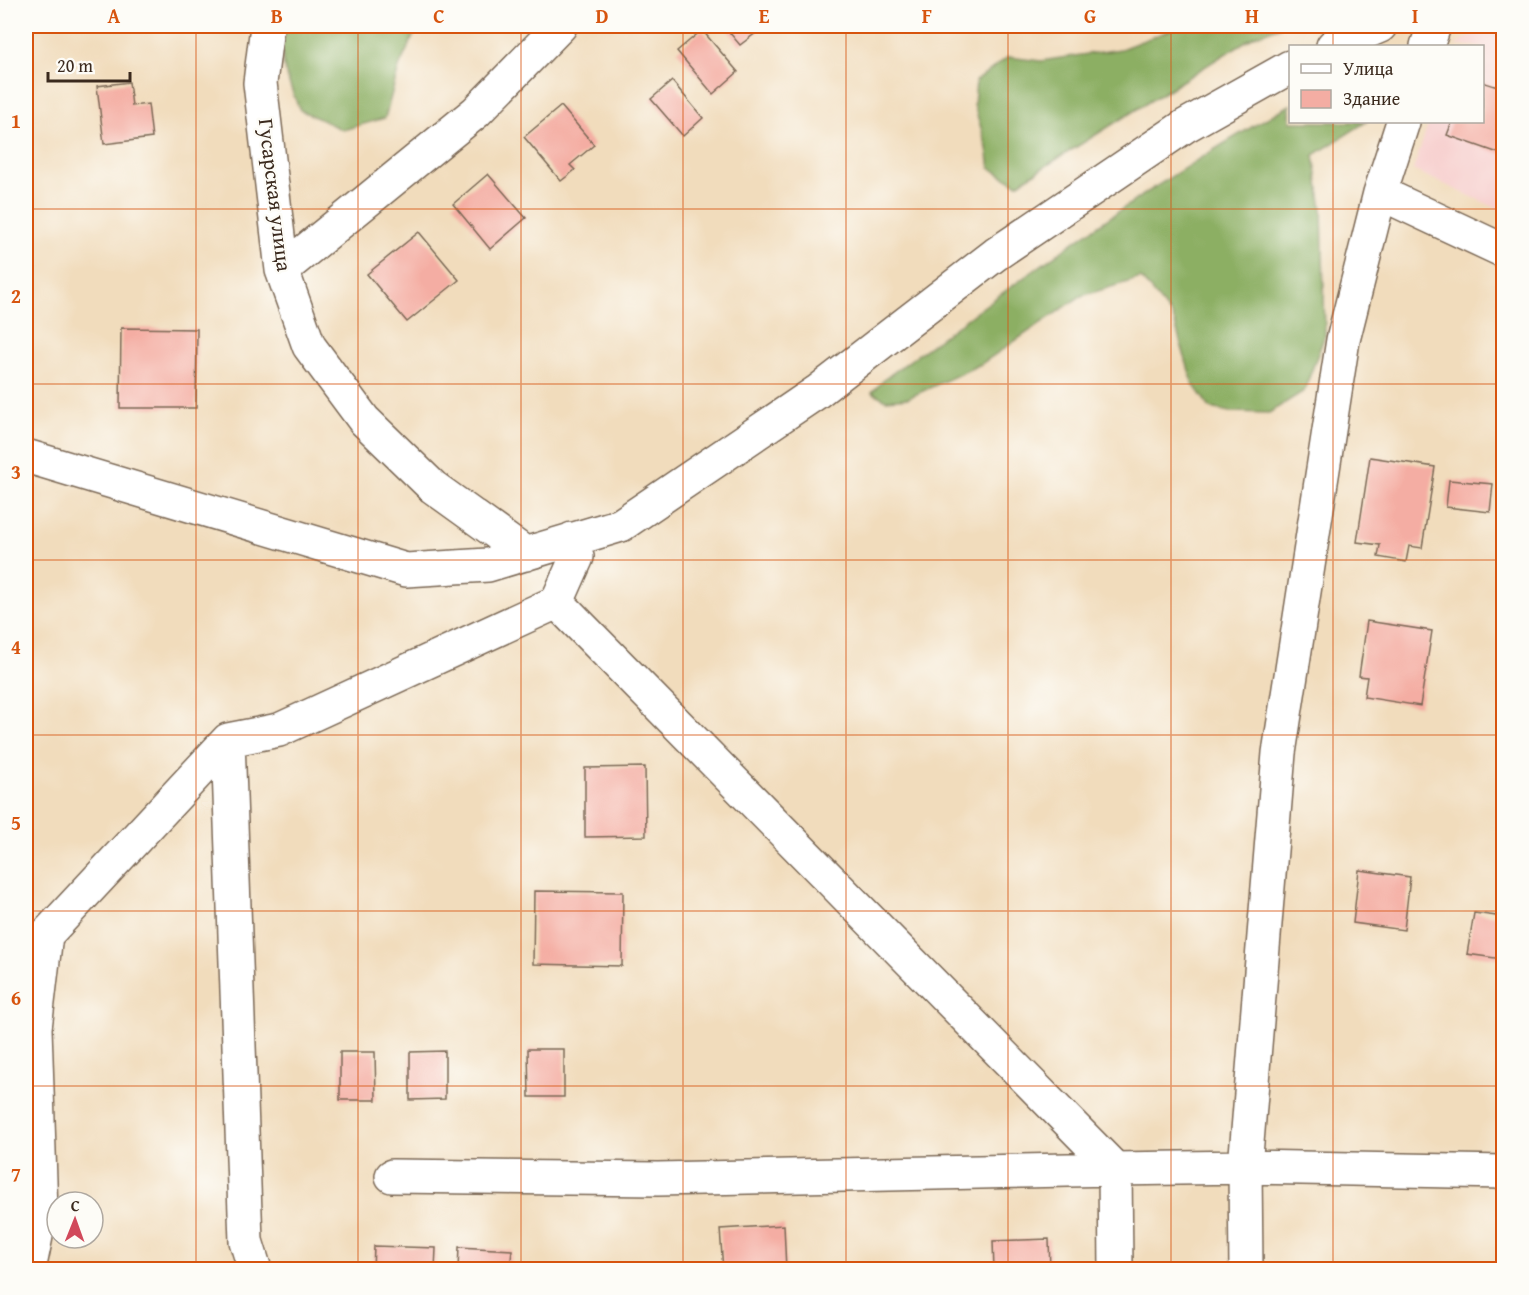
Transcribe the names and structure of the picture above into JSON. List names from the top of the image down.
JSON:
{
  "streets": {
    "street": ["Гусарская улица"]
  },
  "legend": ["Улица", "Здание"],
  "scale_bar": "20 m",
  "north": "top",
  "grid": {
    "columns": [
      "A",
      "B",
      "C",
      "D",
      "E",
      "F",
      "G",
      "H",
      "I"
    ],
    "rows": [
      "1",
      "2",
      "3",
      "4",
      "5",
      "6",
      "7"
    ]
  }
}
